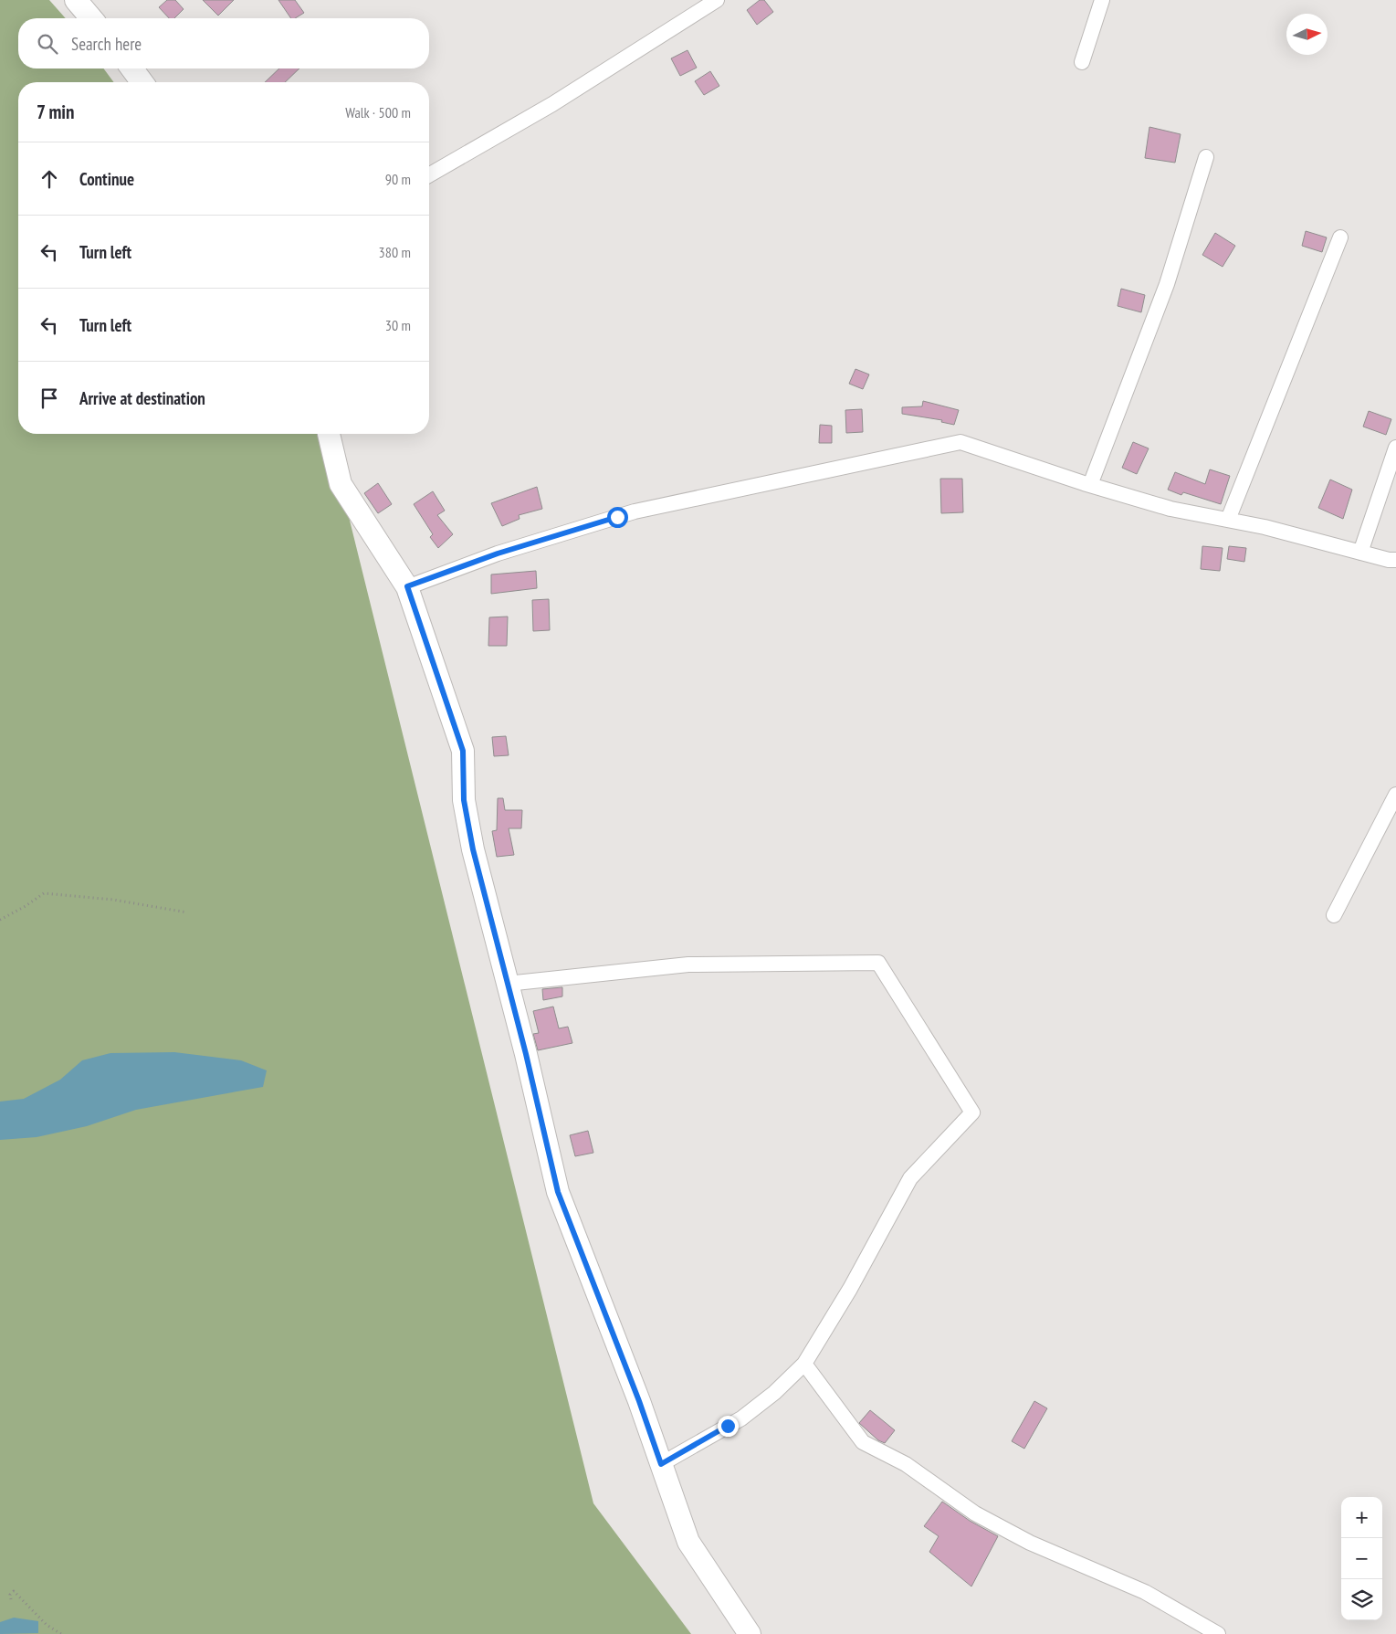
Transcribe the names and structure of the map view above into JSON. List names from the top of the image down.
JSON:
{
  "north": "right",
  "page": {
    "search": "Search here",
    "heading": ["7 min", "Walk · 500 m"],
    "list": [
      ["Continue", "90 m"],
      ["Turn left", "380 m"],
      ["Turn left", "30 m"],
      "Arrive at destination"
    ],
    "map_buttons": ["+", "−"]
  }
}
